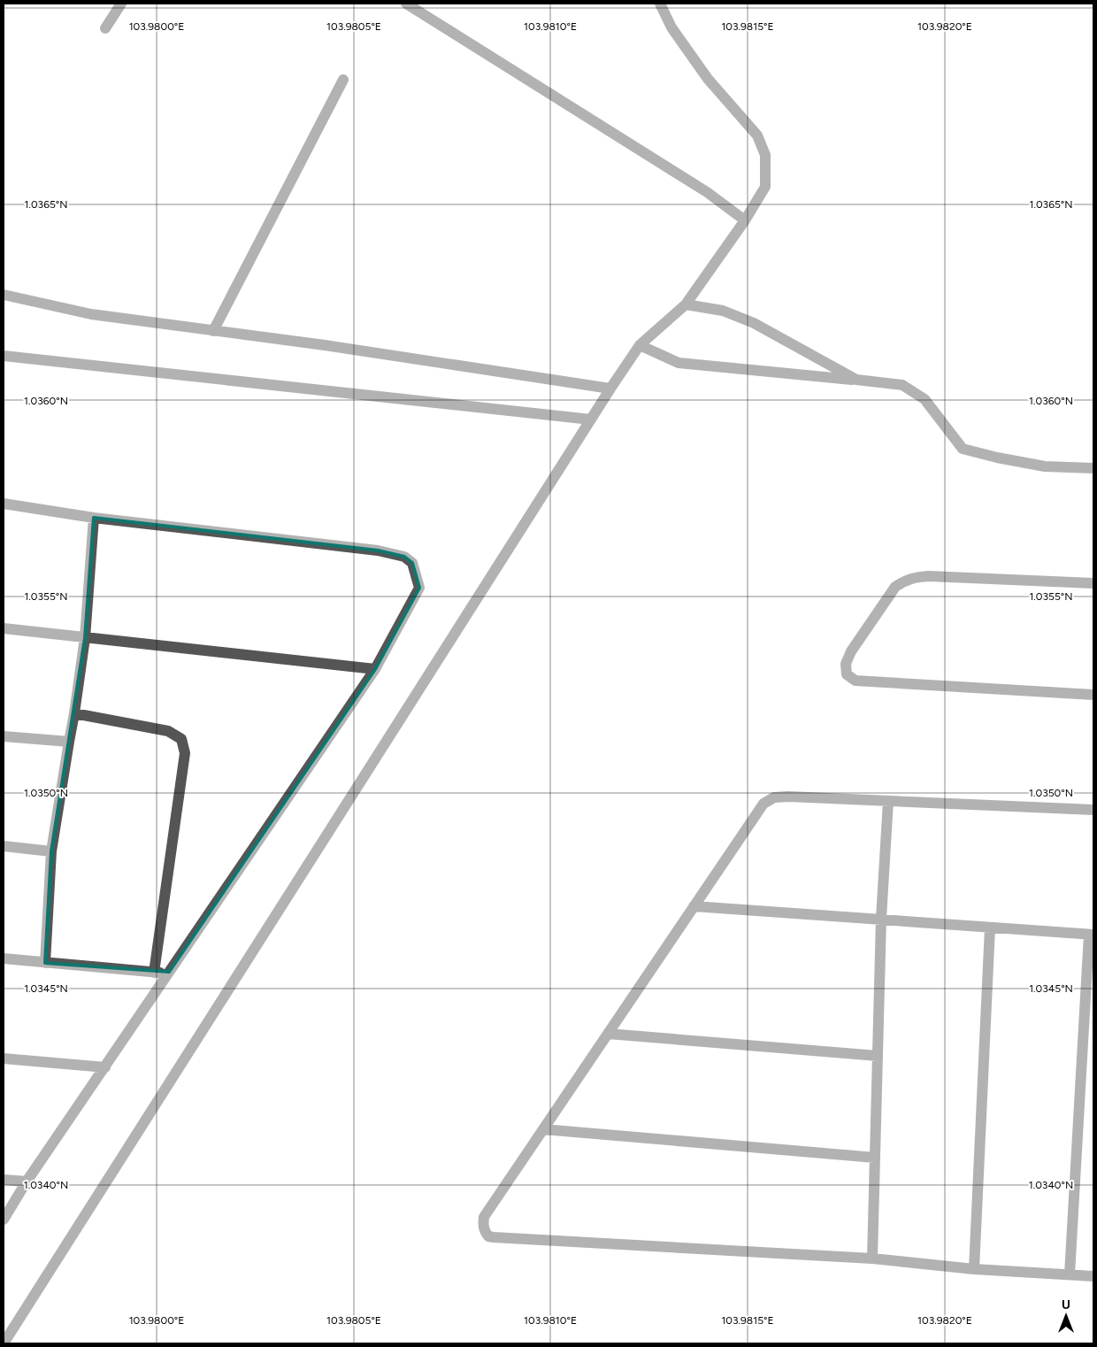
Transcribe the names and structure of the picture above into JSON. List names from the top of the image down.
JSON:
{
  "north": "top",
  "coordinates": [
    "103.9800°E",
    "103.9805°E",
    "103.9810°E",
    "103.9815°E",
    "103.9820°E",
    "1.0365°N",
    "1.0360°N",
    "1.0355°N",
    "1.0350°N",
    "1.0345°N",
    "1.0340°N"
  ]
}
